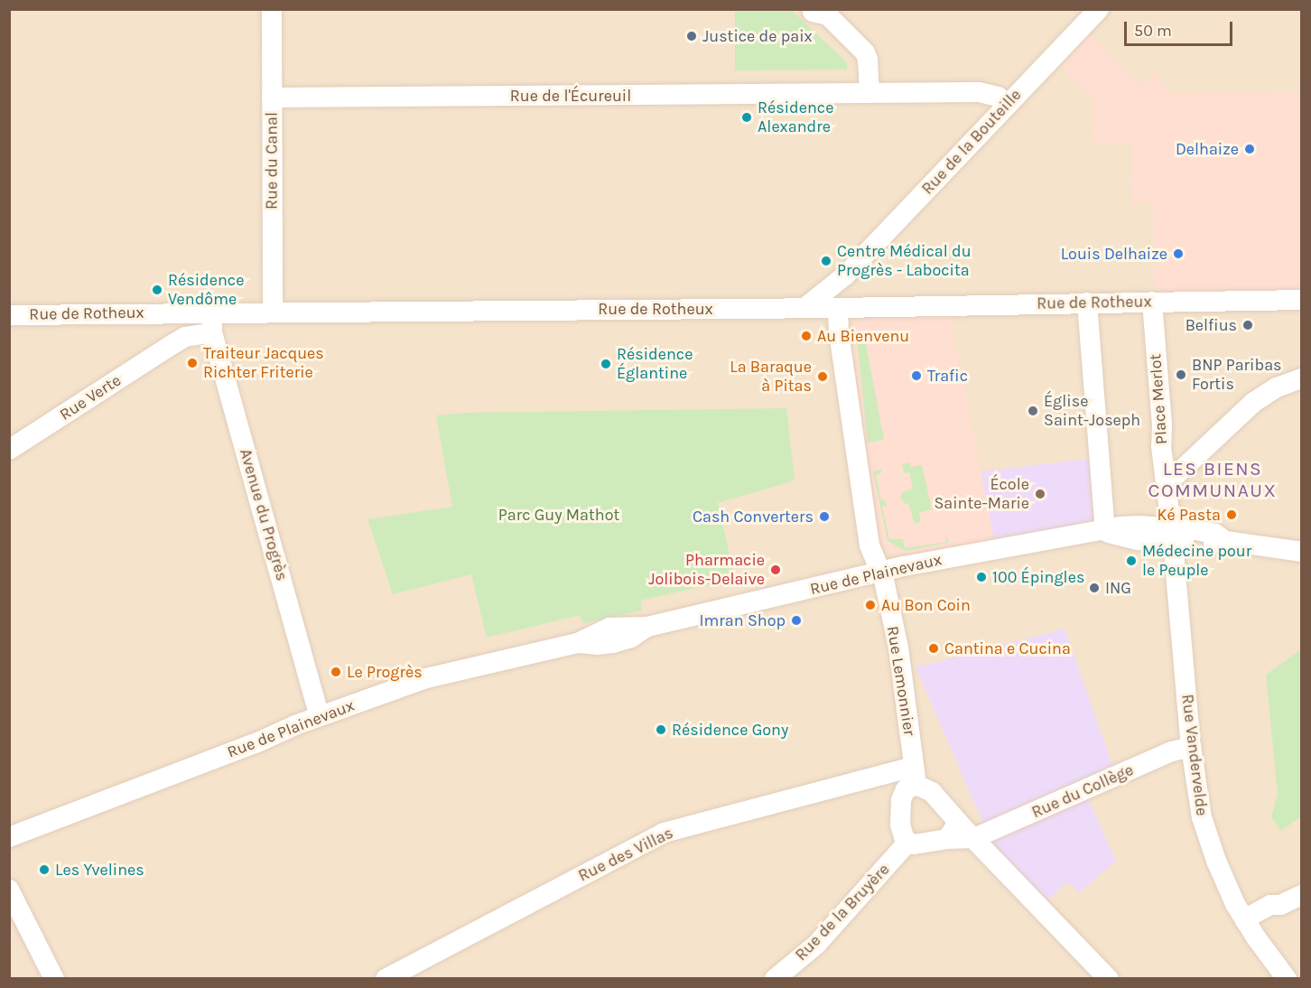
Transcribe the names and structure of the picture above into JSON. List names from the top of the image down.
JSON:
{
  "streets": {
    "street": [
      "Rue de l'Écureuil",
      "Rue de la Bouteille",
      "Rue du Canal",
      "Rue de Rotheux",
      "Rue Verte",
      "Place Merlot",
      "Avenue du Progrès",
      "Rue de Plainevaux",
      "Rue Lemonnier",
      "Rue Vandervelde",
      "Rue du Collège",
      "Rue des Villas",
      "Rue de la Bruyère"
    ]
  },
  "crossings": [
    ["Rue de l'Écureuil", "Rue de la Bouteille"],
    ["Rue de l'Écureuil", "Rue du Canal"],
    ["Rue de la Bouteille", "Rue de Rotheux"],
    ["Rue du Canal", "Rue de Rotheux"],
    ["Rue de Rotheux", "Rue Verte"],
    ["Rue de Rotheux", "Place Merlot"],
    ["Rue de Rotheux", "Avenue du Progrès"],
    ["Rue de Rotheux", "Rue Lemonnier"],
    ["Rue Verte", "Avenue du Progrès"],
    ["Place Merlot", "Rue de Plainevaux"],
    ["Place Merlot", "Rue Vandervelde"],
    ["Avenue du Progrès", "Rue de Plainevaux"],
    ["Rue de Plainevaux", "Rue Lemonnier"],
    ["Rue de Plainevaux", "Rue Vandervelde"],
    ["Rue Lemonnier", "Rue des Villas"],
    ["Rue Vandervelde", "Rue du Collège"]
  ],
  "districts": ["LES BIENS COMMUNAUX"],
  "parks": ["Parc Guy Mathot"],
  "places": [
    "Justice de paix",
    "Résidence Alexandre",
    "Delhaize",
    "Louis Delhaize",
    "Centre Médical du Progrès - Labocita",
    "Résidence Vendôme",
    "Belfius",
    "Au Bienvenu",
    "Traiteur Jacques Richter Friterie",
    "Résidence Églantine",
    "BNP Paribas Fortis",
    "Trafic",
    "La Baraque à Pitas",
    "Église Saint-Joseph",
    "École Sainte-Marie",
    "Ké Pasta",
    "Cash Converters",
    "Médecine pour le Peuple",
    "Pharmacie Jolibois-Delaive",
    "100 Épingles",
    "ING",
    "Au Bon Coin",
    "Imran Shop",
    "Cantina e Cucina",
    "Le Progrès",
    "Résidence Gony",
    "Les Yvelines"
  ],
  "scale_bar": "50 m"
}
